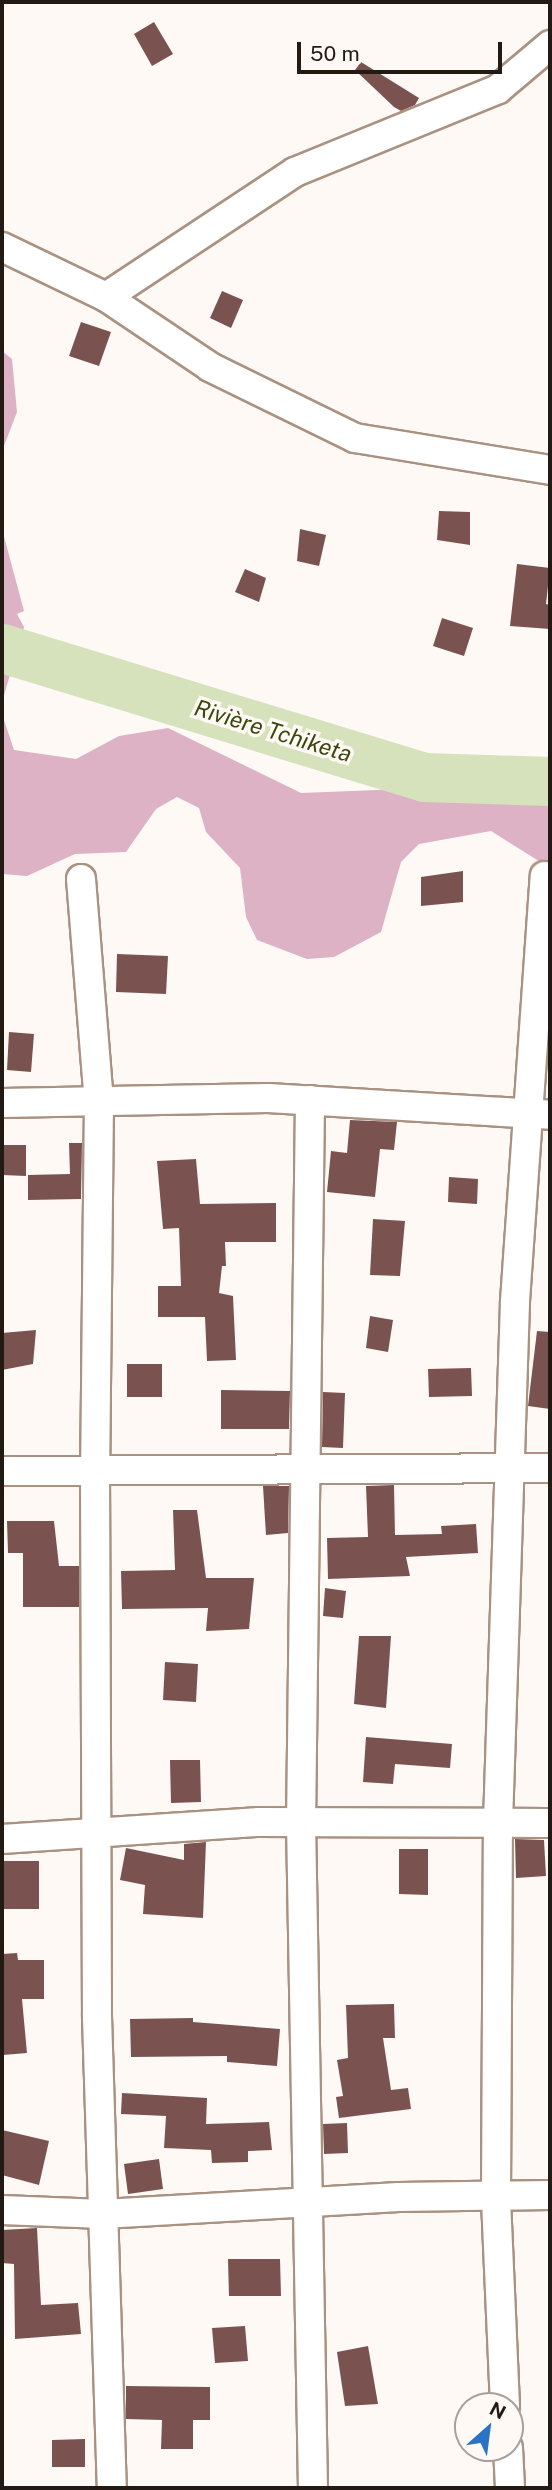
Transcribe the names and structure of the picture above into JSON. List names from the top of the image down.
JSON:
{
  "water": ["Rivière Tchiketa"],
  "scale_bar": "50 m",
  "north": "top right"
}
